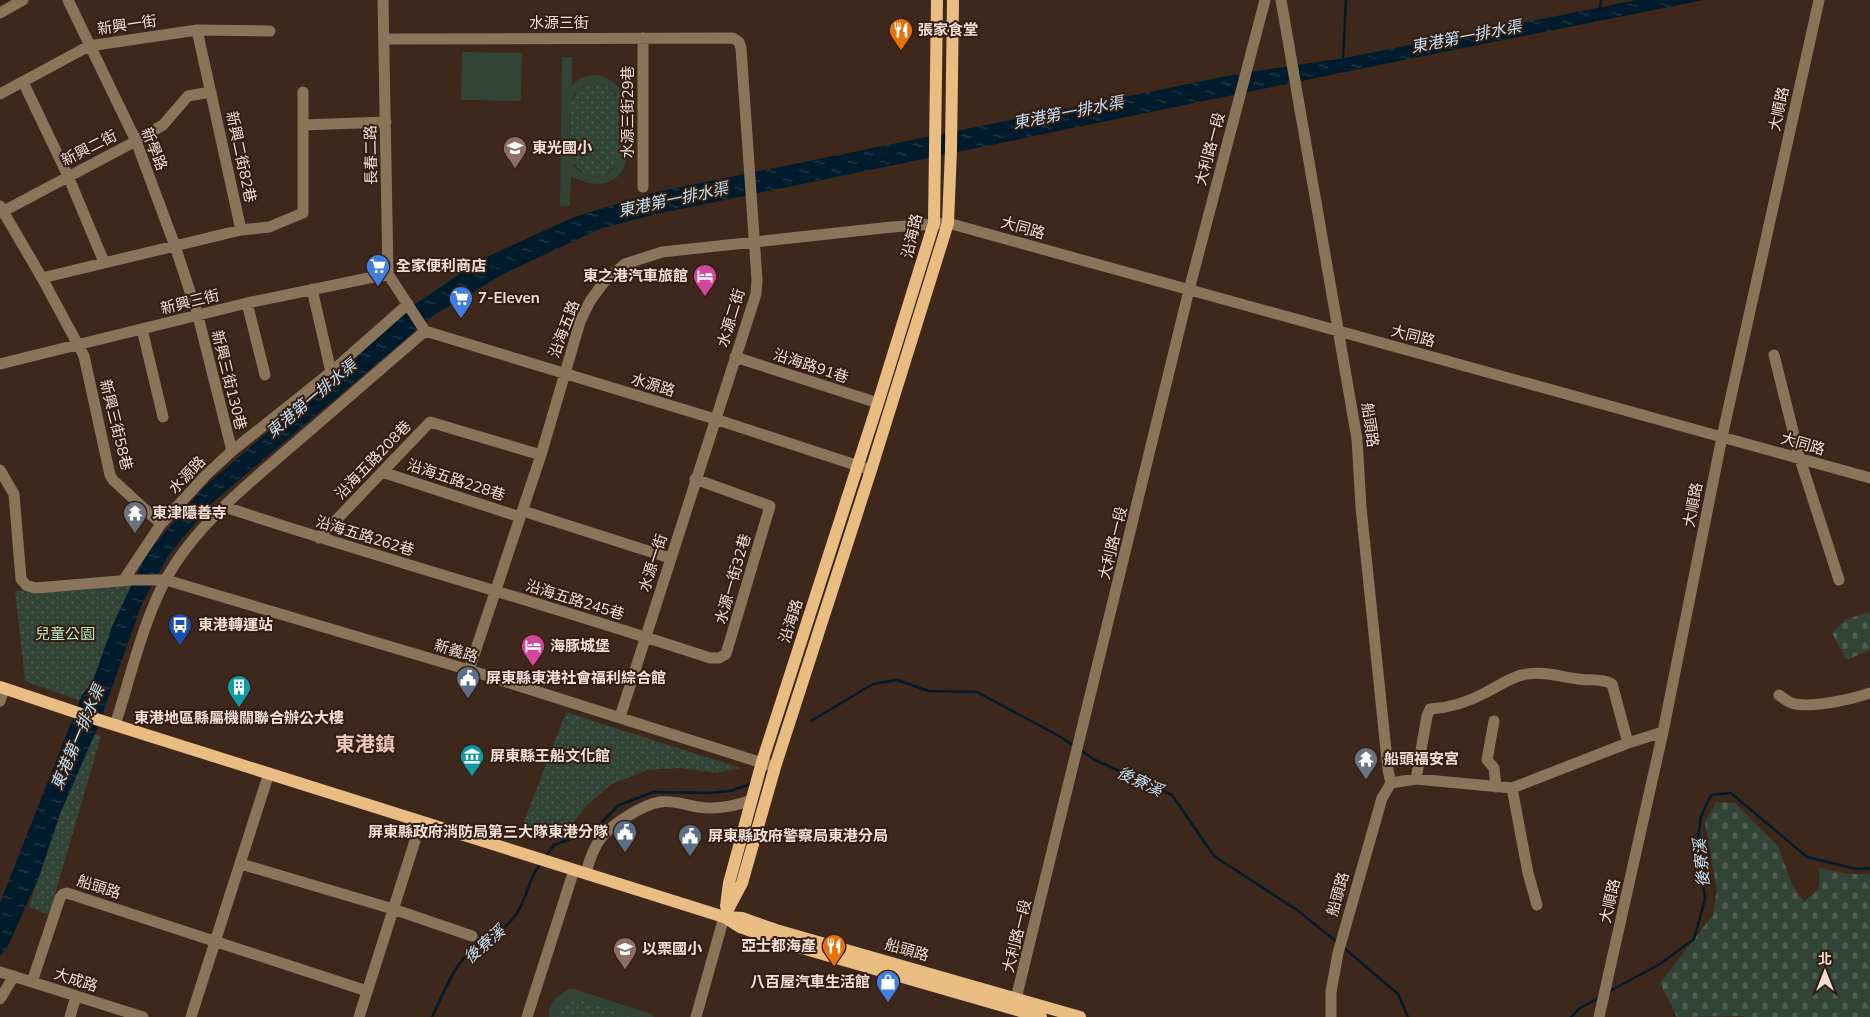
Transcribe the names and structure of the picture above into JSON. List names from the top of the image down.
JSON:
{
  "streets": {
    "main road": ["沿海路", "船頭路"],
    "street": [
      "水源三街",
      "新興一街",
      "大順路",
      "水源三街29巷",
      "新興二街",
      "新學路",
      "大利路一段",
      "長春二路",
      "新興二街82巷",
      "大同路",
      "新興三街",
      "水源二街",
      "沿海五路",
      "沿海路91巷",
      "新興三街130巷",
      "水源路",
      "新興三街58巷",
      "沿海五路208巷",
      "沿海五路228巷",
      "沿海五路262巷",
      "水源一街",
      "水源一街32巷",
      "沿海五路245巷",
      "新義路",
      "大成路"
    ]
  },
  "crossings": [
    ["水源三街", "水源三街29巷"],
    ["水源三街", "長春二路"],
    ["水源三街", "水源二街"],
    ["新興一街", "新學路"],
    ["新興一街", "新興二街82巷"],
    ["大順路", "大同路"],
    ["新興二街", "新學路"],
    ["新興二街", "新興二街82巷"],
    ["新興二街", "新興三街58巷"],
    ["新學路", "新興三街"],
    ["新學路", "新興三街130巷"],
    ["大利路一段", "大同路"],
    ["大利路一段", "船頭路"],
    ["長春二路", "新興三街"],
    ["大同路", "沿海路"],
    ["大同路", "沿海五路"],
    ["大同路", "船頭路"],
    ["沿海路", "沿海五路"],
    ["沿海路", "沿海路91巷"],
    ["沿海路", "水源路"],
    ["沿海路", "船頭路"],
    ["沿海路", "新義路"],
    ["新興三街", "新興三街130巷"],
    ["新興三街", "新興三街58巷"],
    ["水源二街", "沿海五路"],
    ["水源二街", "沿海路91巷"],
    ["水源二街", "水源路"],
    ["水源二街", "水源一街"],
    ["沿海五路", "水源路"],
    ["沿海五路", "沿海五路208巷"],
    ["沿海五路", "沿海五路228巷"],
    ["沿海五路", "沿海五路262巷"],
    ["沿海五路", "沿海五路245巷"],
    ["沿海五路", "新義路"],
    ["新興三街130巷", "水源路"],
    ["水源路", "新興三街58巷"],
    ["水源路", "水源一街"],
    ["水源路", "新義路"],
    ["船頭路", "大成路"],
    ["沿海五路208巷", "沿海五路228巷"],
    ["沿海五路208巷", "沿海五路262巷"],
    ["沿海五路228巷", "水源一街"],
    ["沿海五路262巷", "沿海五路245巷"],
    ["水源一街", "水源一街32巷"],
    ["水源一街", "沿海五路245巷"],
    ["水源一街", "新義路"],
    ["水源一街32巷", "沿海五路245巷"]
  ],
  "districts": ["東港鎮"],
  "water": ["東港第一排水渠", "後寮溪"],
  "parks": ["兒童公園"],
  "places": {
    "restaurant": ["張家食堂", "亞士都海產"],
    "school or university": ["東光國小", "以栗國小"],
    "supermarket": ["全家便利商店", "7-Eleven"],
    "hotel": ["東之港汽車旅館", "海豚城堡"],
    "temple": ["東津隱善寺", "船頭福安宮"],
    "bus stop": ["東港轉運站"],
    "public building": ["屏東縣東港社會福利綜合館", "屏東縣政府消防局第三大隊東港分隊", "屏東縣政府警察局東港分局"],
    "building": ["東港地區縣屬機關聯合辦公大樓"],
    "museum": ["屏東縣王船文化館"],
    "shop": ["八百屋汽車生活館"]
  },
  "north": "top"
}
